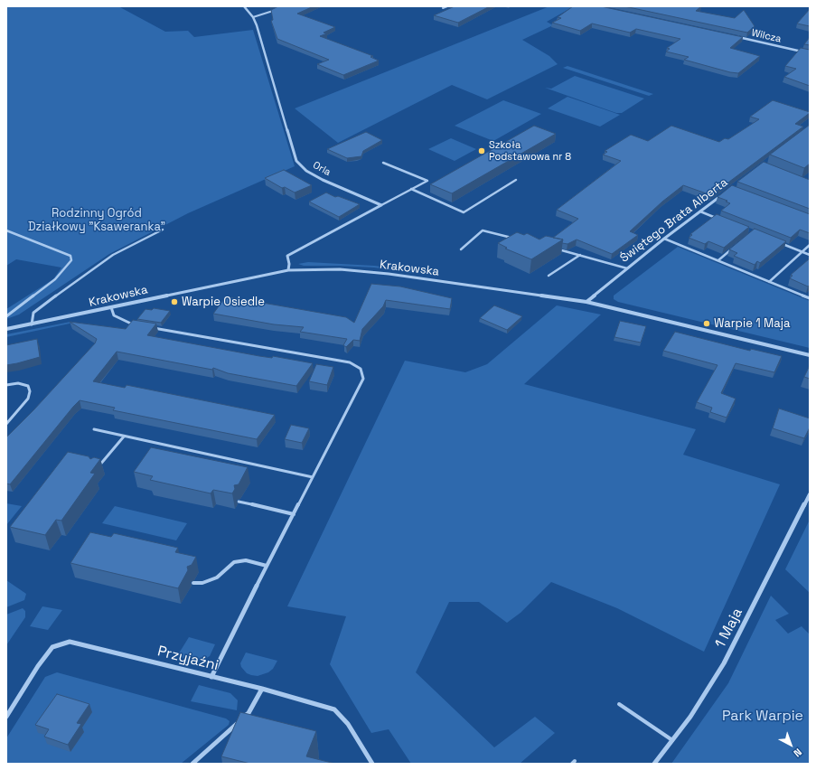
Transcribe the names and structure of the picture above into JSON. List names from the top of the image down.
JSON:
{
  "streets": {
    "street": [
      "Wilcza",
      "Orla",
      "Świętego Brata Alberta",
      "Krakowska",
      "1 Maja",
      "Przyjaźni"
    ]
  },
  "crossings": [
    ["Świętego Brata Alberta", "Krakowska"]
  ],
  "parks": ["Rodzinny Ogród Działkowy \"Ksaweranka\"", "Park Warpie"],
  "places": ["Szkoła Podstawowa nr 8", "Warpie Osiedle", "Warpie 1 Maja"],
  "north": "bottom right"
}
